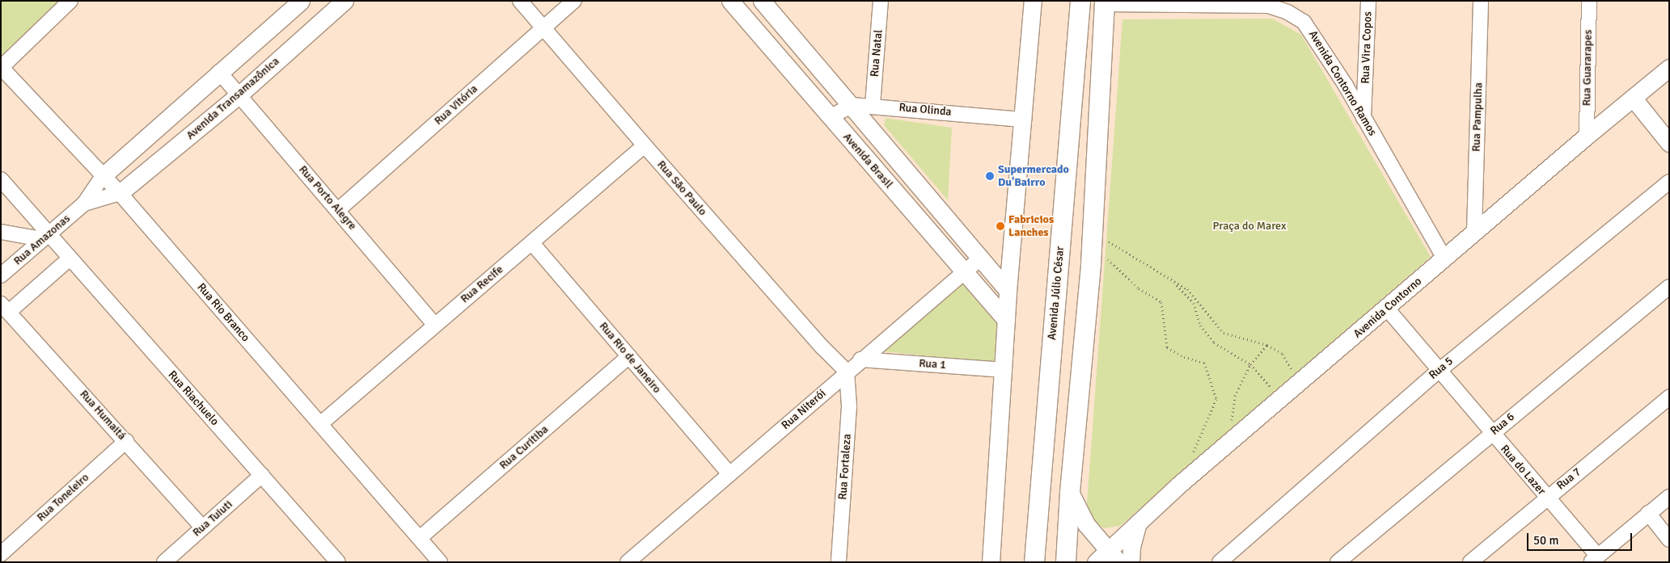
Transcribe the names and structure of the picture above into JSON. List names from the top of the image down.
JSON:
{
  "streets": {
    "main road": ["Avenida Júlio César"],
    "street": [
      "Rua Vira Copos",
      "Rua Natal",
      "Rua Guararapes",
      "Avenida Contorno Ramos",
      "Avenida Transamazônica",
      "Rua Vitória",
      "Rua Olinda",
      "Rua Pampulha",
      "Avenida Brasil",
      "Rua São Paulo",
      "Rua Porto Alegre",
      "Rua Amazonas",
      "Rua Recife",
      "Avenida Contorno",
      "Rua Rio Branco",
      "Rua Rio de Janeiro",
      "Rua 1",
      "Rua 5",
      "Rua Riachuelo",
      "Rua Niterói",
      "Rua Humaitá",
      "Rua 6",
      "Rua Curitiba",
      "Rua Fortaleza",
      "Rua do Lazer",
      "Rua 7",
      "Rua Toneleiro",
      "Rua Tuiuti"
    ]
  },
  "crossings": [
    ["Rua Vira Copos", "Avenida Contorno Ramos"],
    ["Rua Natal", "Rua Olinda"],
    ["Rua Guararapes", "Avenida Contorno"],
    ["Avenida Contorno Ramos", "Avenida Contorno"],
    ["Avenida Transamazônica", "Rua Porto Alegre"],
    ["Avenida Transamazônica", "Rua Amazonas"],
    ["Avenida Transamazônica", "Rua Rio Branco"],
    ["Rua Vitória", "Rua São Paulo"],
    ["Rua Vitória", "Rua Porto Alegre"],
    ["Rua Olinda", "Avenida Brasil"],
    ["Rua Pampulha", "Avenida Contorno"],
    ["Avenida Brasil", "Rua Niterói"],
    ["Rua São Paulo", "Rua Recife"],
    ["Rua São Paulo", "Rua Niterói"],
    ["Rua São Paulo", "Rua Fortaleza"],
    ["Rua Porto Alegre", "Rua Recife"],
    ["Rua Amazonas", "Rua Rio Branco"],
    ["Rua Amazonas", "Rua Riachuelo"],
    ["Rua Recife", "Rua Rio Branco"],
    ["Rua Recife", "Rua Rio de Janeiro"],
    ["Avenida Contorno", "Rua do Lazer"],
    ["Rua Rio Branco", "Rua Curitiba"],
    ["Rua Rio de Janeiro", "Rua Niterói"],
    ["Rua Rio de Janeiro", "Rua Curitiba"],
    ["Rua 1", "Rua Niterói"],
    ["Rua 5", "Rua do Lazer"],
    ["Rua Riachuelo", "Rua Tuiuti"],
    ["Rua Niterói", "Rua Fortaleza"],
    ["Rua Humaitá", "Rua Toneleiro"],
    ["Rua Humaitá", "Rua Tuiuti"],
    ["Rua 6", "Rua do Lazer"],
    ["Rua do Lazer", "Rua 7"]
  ],
  "parks": ["Praça do Marex"],
  "places": ["Supermercado Du'Bairro", "Fabricios Lanches"],
  "scale_bar": "50 m"
}
